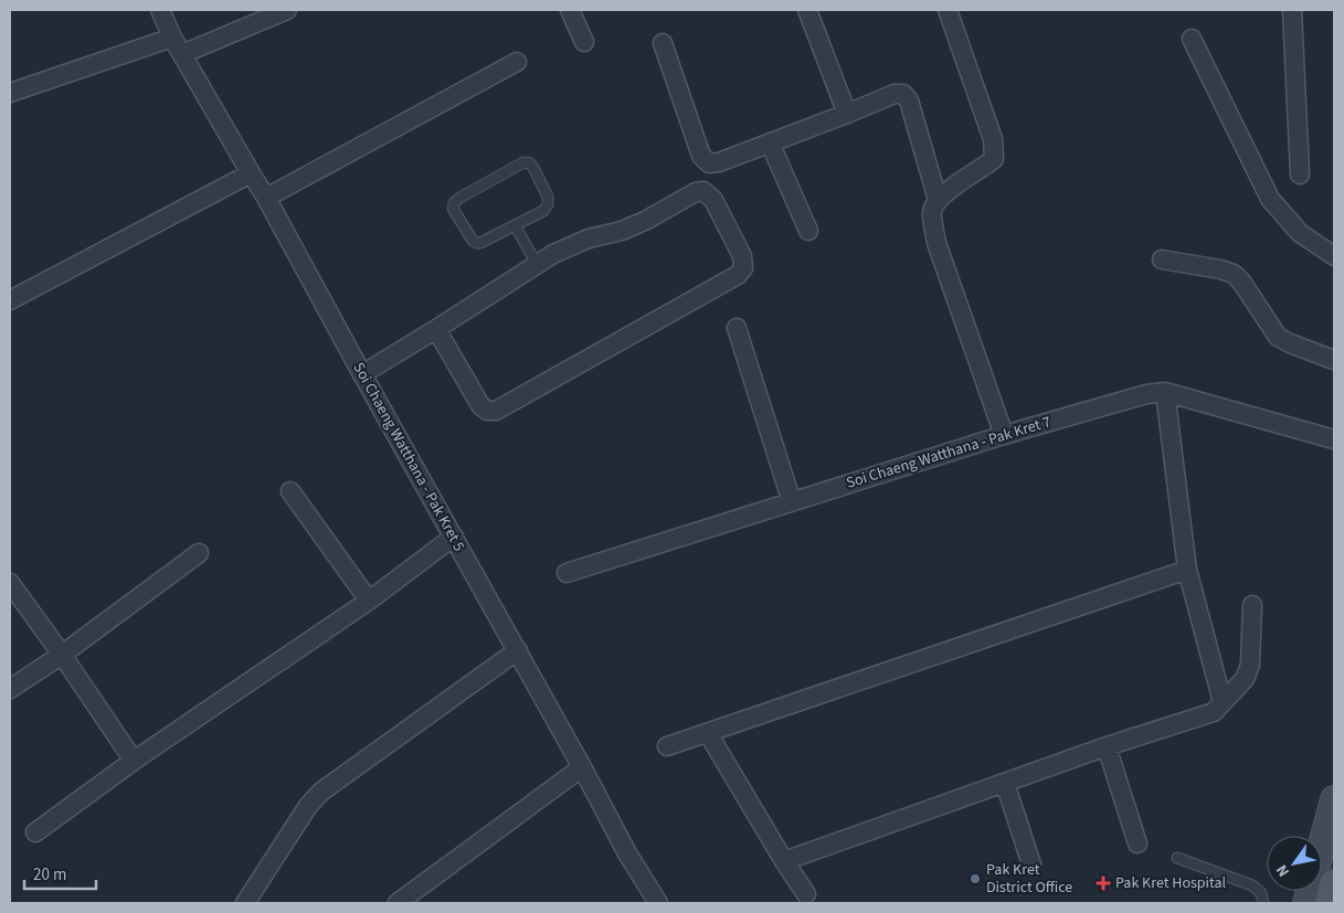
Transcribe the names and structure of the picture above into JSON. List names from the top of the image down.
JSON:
{
  "streets": {
    "street": ["Soi Chaeng Watthana - Pak Kret 7", "Soi Chaeng Watthana - Pak Kret 5"]
  },
  "places": {
    "other": ["Pak Kret District Office"],
    "health": ["Pak Kret Hospital"]
  },
  "scale_bar": "20 m",
  "north": "bottom left"
}
